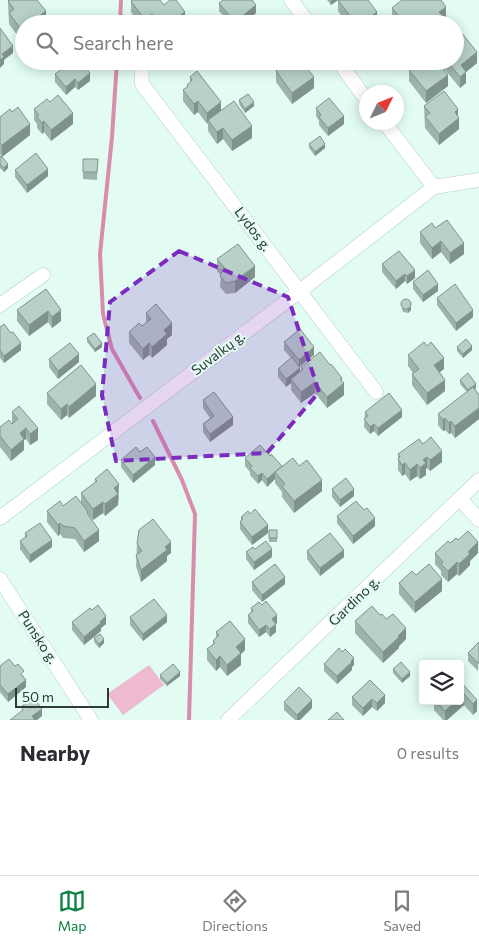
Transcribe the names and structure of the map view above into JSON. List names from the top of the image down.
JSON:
{
  "streets": {
    "street": [
      "Lydos g.",
      "Suvalkų g.",
      "Gardino g.",
      "Punsko g."
    ]
  },
  "crossings": [
    ["Lydos g.", "Suvalkų g."]
  ],
  "scale_bar": "50 m",
  "north": "top right",
  "page": {
    "search": "Search here",
    "scale": "50 m",
    "heading": ["Nearby", "0 results"],
    "nav": ["Map", "Directions", "Saved"]
  }
}
